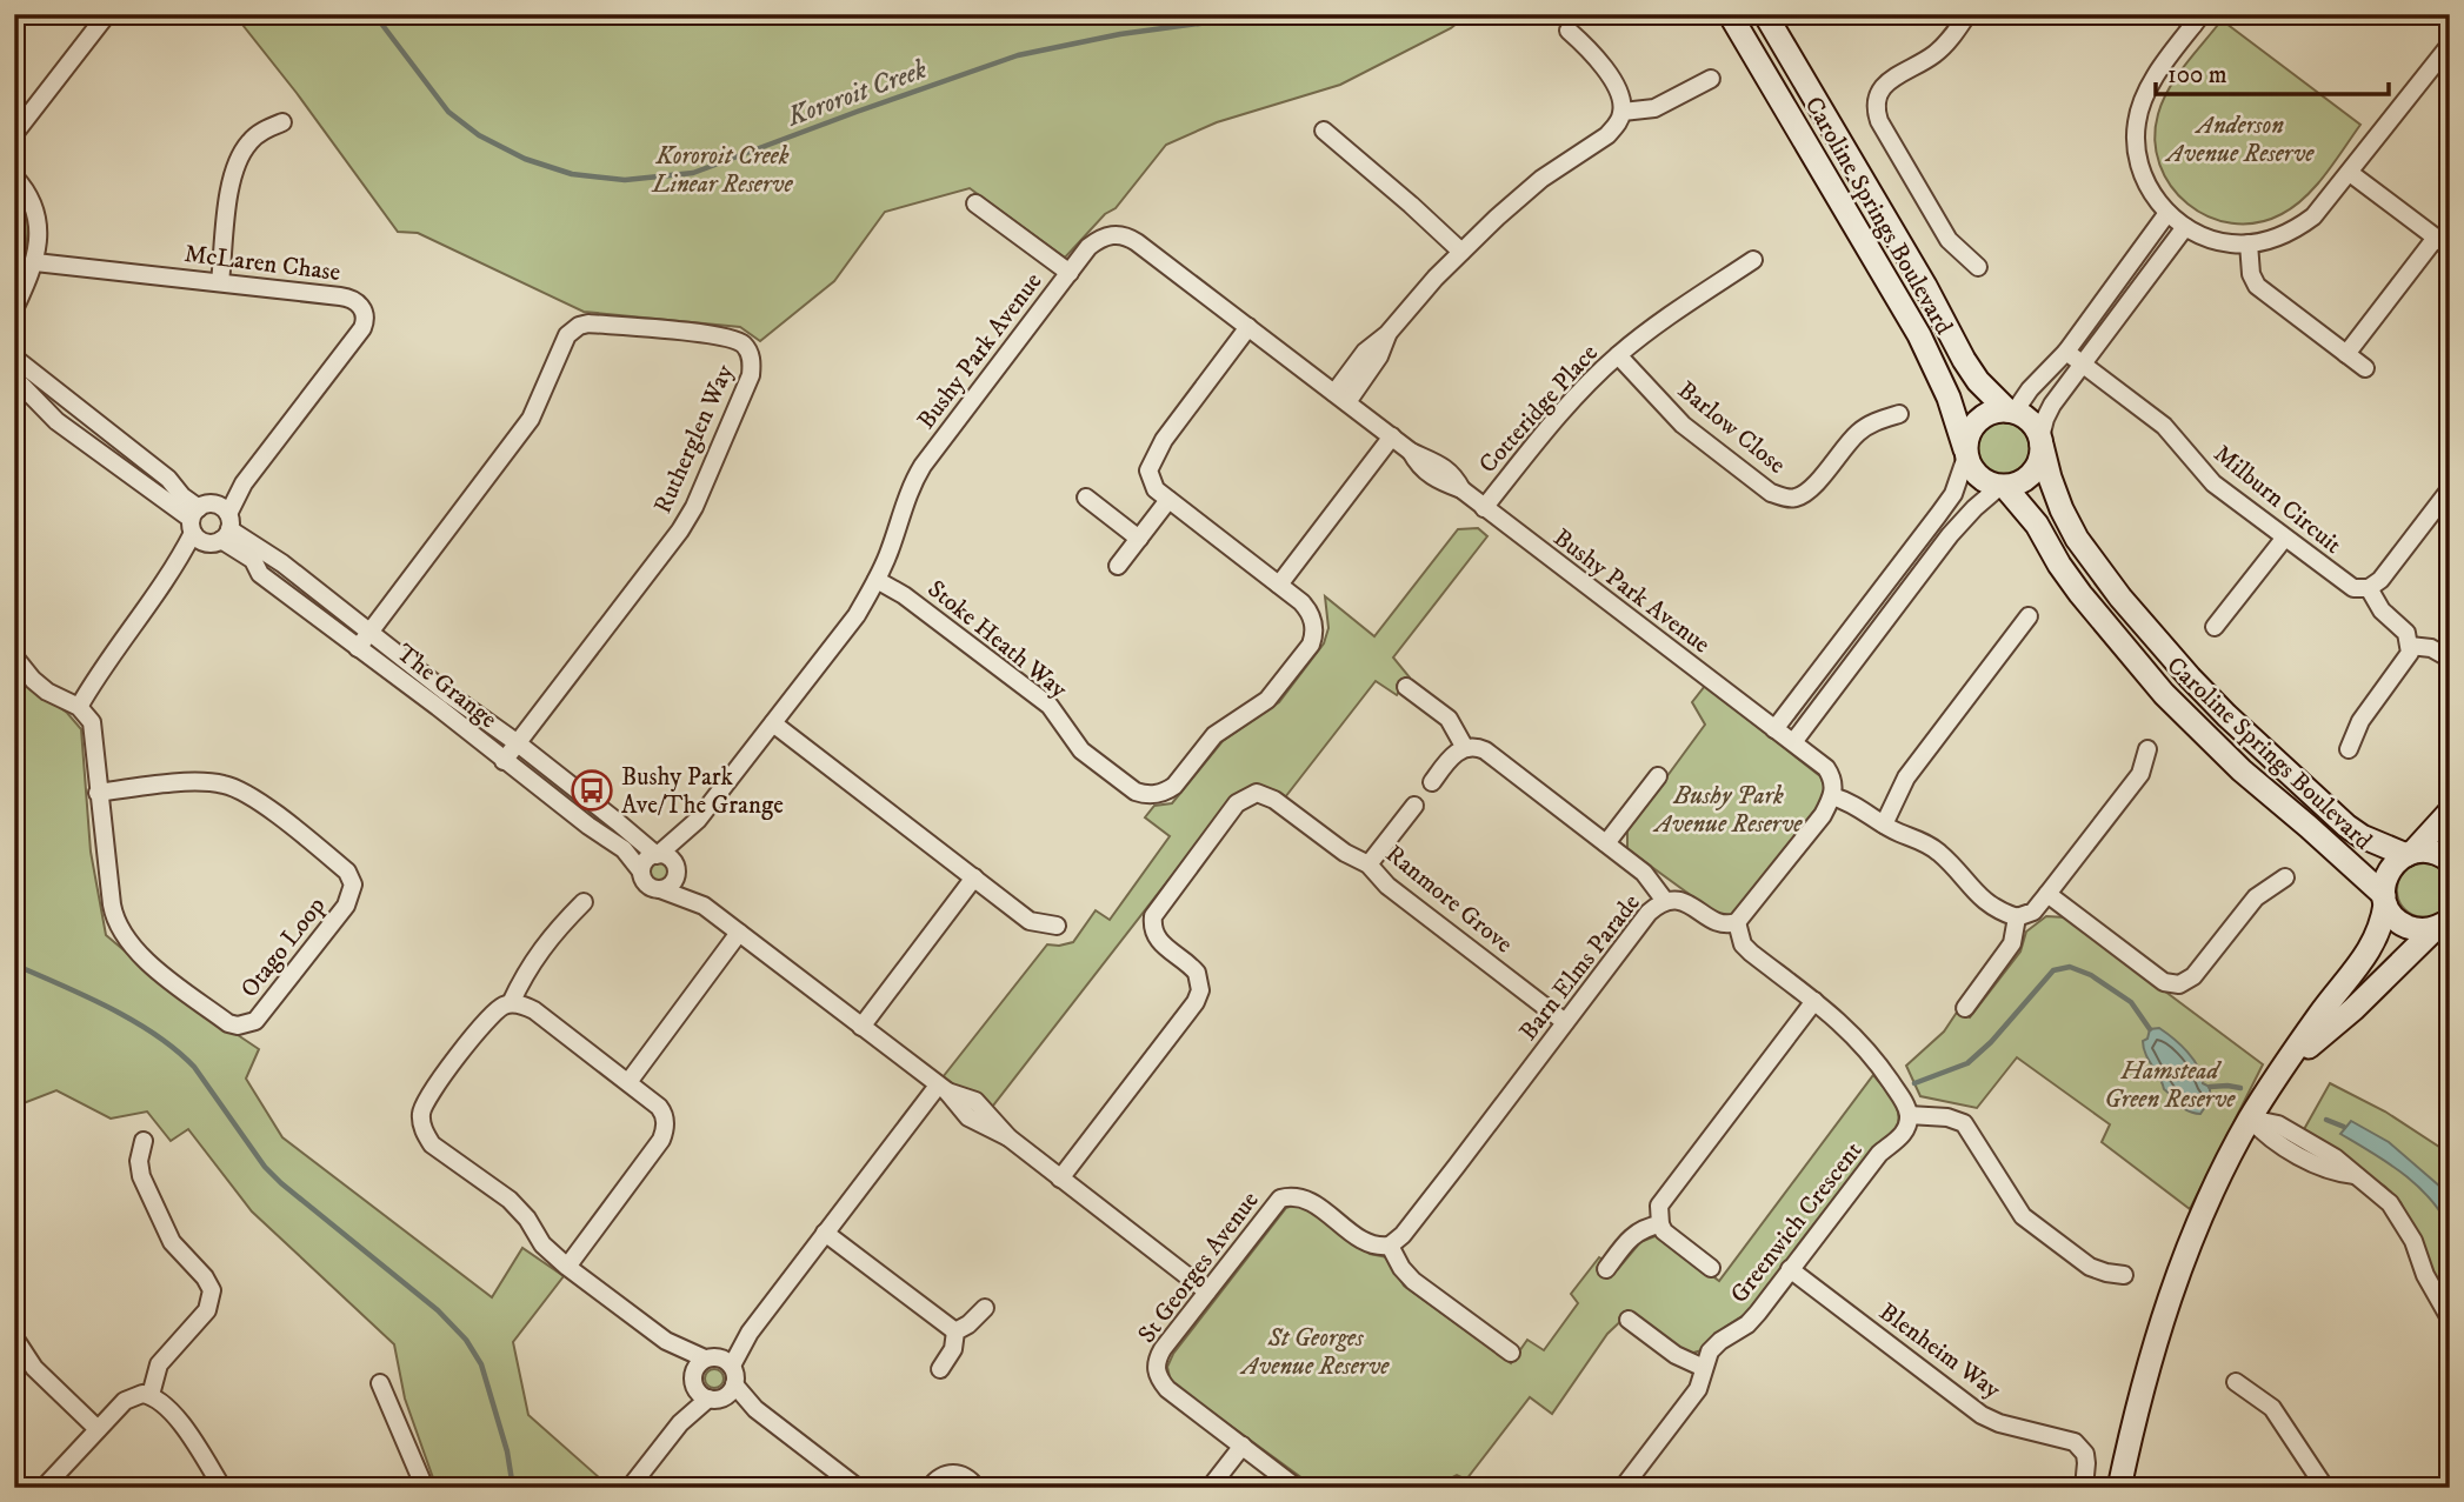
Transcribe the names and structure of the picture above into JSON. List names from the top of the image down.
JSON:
{
  "streets": {
    "main road": ["Caroline Springs Boulevard"],
    "street": [
      "McLaren Chase",
      "Bushy Park Avenue",
      "Cotteridge Place",
      "Barlow Close",
      "Rutherglen Way",
      "Milburn Circuit",
      "Stoke Heath Way",
      "The Grange",
      "Ranmore Grove",
      "Otago Loop",
      "Barn Elms Parade",
      "Greenwich Crescent",
      "St Georges Avenue",
      "Blenheim Way"
    ]
  },
  "crossings": [
    ["McLaren Chase", "The Grange"],
    ["McLaren Chase", "Otago Loop"],
    ["Bushy Park Avenue", "Cotteridge Place"],
    ["Bushy Park Avenue", "Stoke Heath Way"],
    ["Bushy Park Avenue", "The Grange"],
    ["Cotteridge Place", "Barlow Close"],
    ["Rutherglen Way", "The Grange"],
    ["Ranmore Grove", "Barn Elms Parade"],
    ["Barn Elms Parade", "St Georges Avenue"],
    ["Greenwich Crescent", "Blenheim Way"]
  ],
  "water": ["Kororoit Creek"],
  "parks": [
    "Anderson Avenue Reserve",
    "Kororoit Creek Linear Reserve",
    "Bushy Park Avenue Reserve",
    "Hamstead Green Reserve",
    "St Georges Avenue Reserve"
  ],
  "places": {
    "bus stop": ["Bushy Park Ave/The Grange"]
  },
  "scale_bar": "100 m"
}
